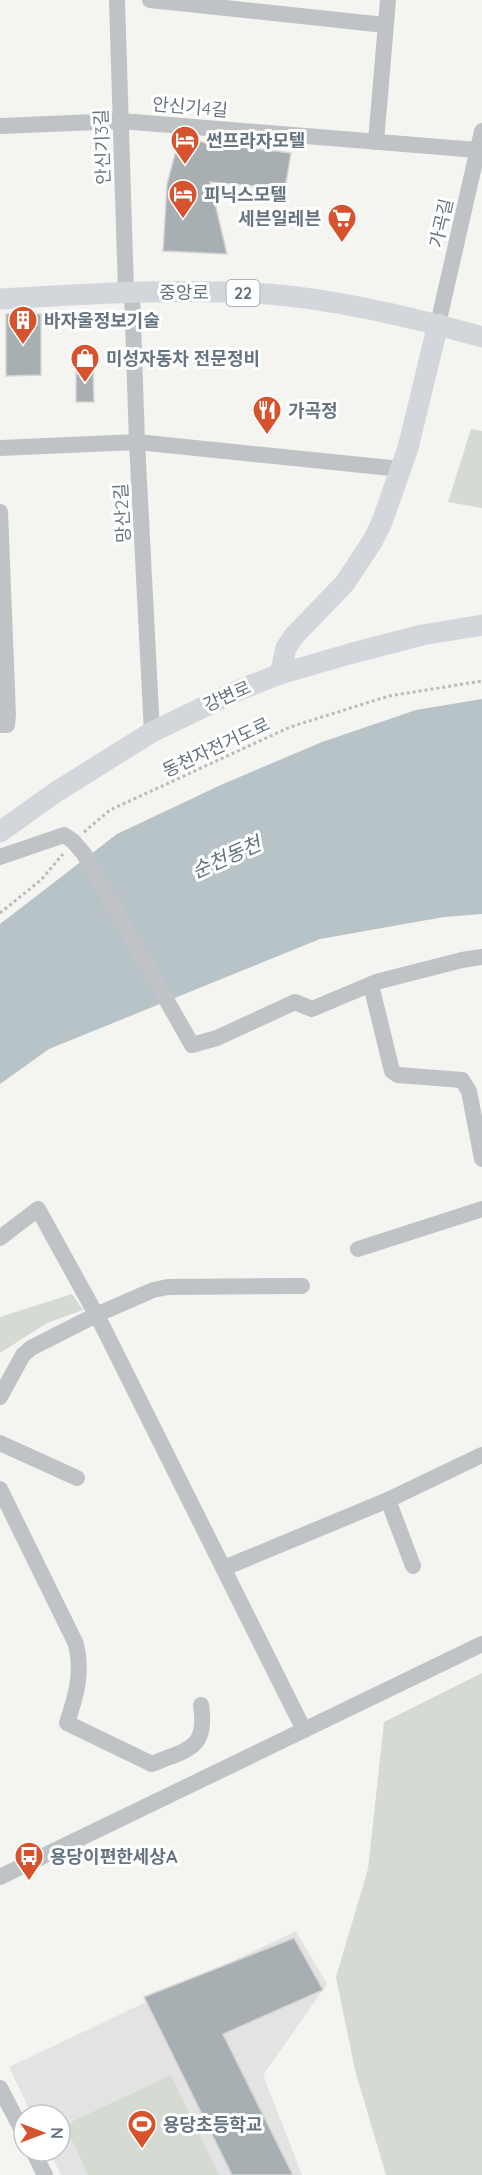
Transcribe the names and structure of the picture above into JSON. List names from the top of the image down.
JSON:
{
  "streets": {
    "main road": ["중앙로", "22", "강변로"],
    "street": [
      "안신기4길",
      "안신기3길",
      "가곡길",
      "망산2길"
    ],
    "path": ["동천자전거도로"]
  },
  "crossings": [
    ["안신기4길", "안신기3길"],
    ["안신기4길", "가곡길"],
    ["안신기3길", "중앙로"],
    ["안신기3길", "망산2길"],
    ["가곡길", "중앙로"],
    ["중앙로", "망산2길"],
    ["망산2길", "강변로"]
  ],
  "water": ["순천동천"],
  "places": {
    "hotel": ["썬프라자모텔", "피닉스모텔"],
    "supermarket": ["세븐일레븐"],
    "building": ["바자울정보기술"],
    "shop": ["미성자동차 전문정비"],
    "restaurant": ["가곡정"],
    "bus stop": ["용당이편한세상A"],
    "sports": ["용당초등학교"]
  },
  "north": "right"
}
